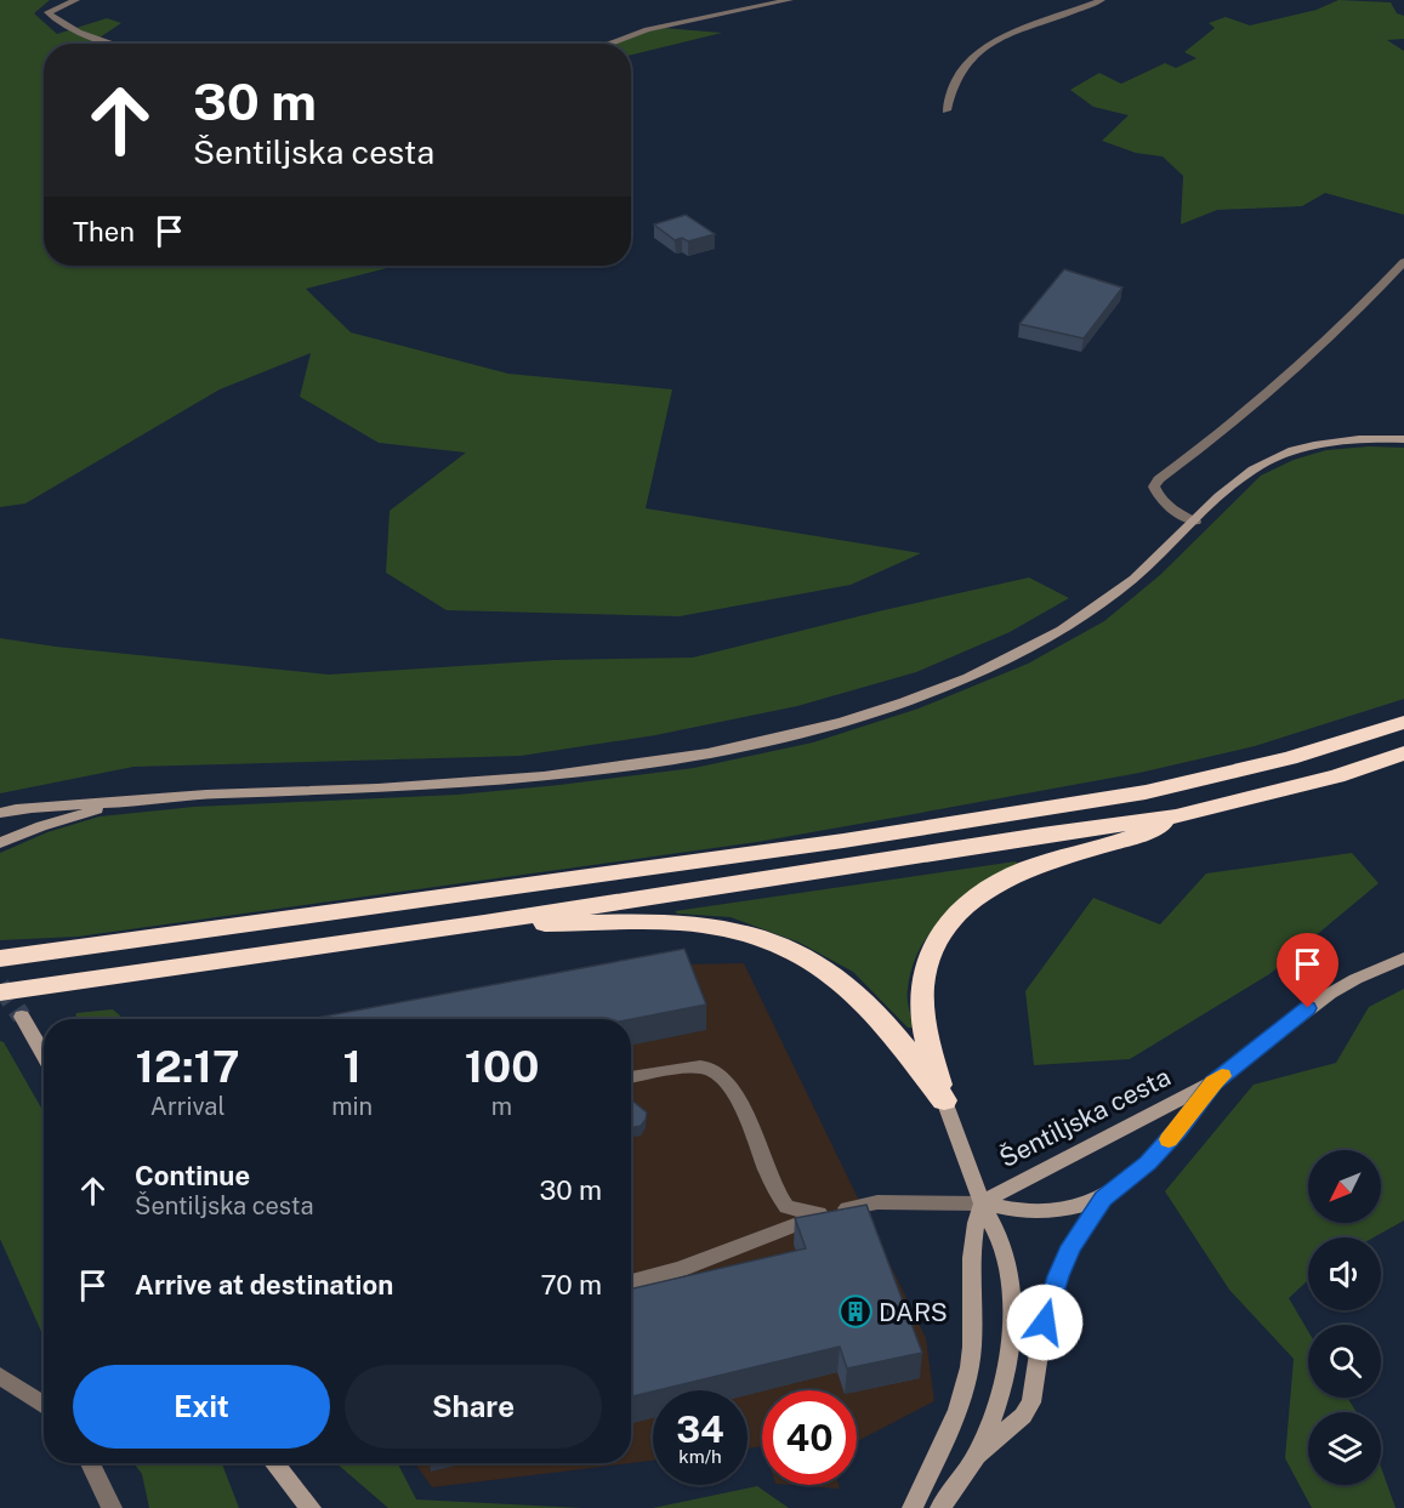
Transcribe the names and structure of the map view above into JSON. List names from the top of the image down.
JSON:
{
  "streets": {
    "main road": ["Šentiljska cesta"]
  },
  "places": {
    "building": ["DARS"]
  },
  "north": "bottom left",
  "page": {
    "turn": ["30 m", "Šentiljska cesta"],
    "then": "Then",
    "eta": [
      "12:17",
      "Arrival",
      "1",
      "min",
      "100",
      "m"
    ],
    "list": [
      {
        "name": "Continue",
        "note": "Šentiljska cesta",
        "value": "30 m"
      },
      {
        "name": "Arrive at destination",
        "value": "70 m"
      }
    ],
    "buttons": ["Exit", "Share"],
    "speed": "34 km/h",
    "limit": "40"
  }
}
